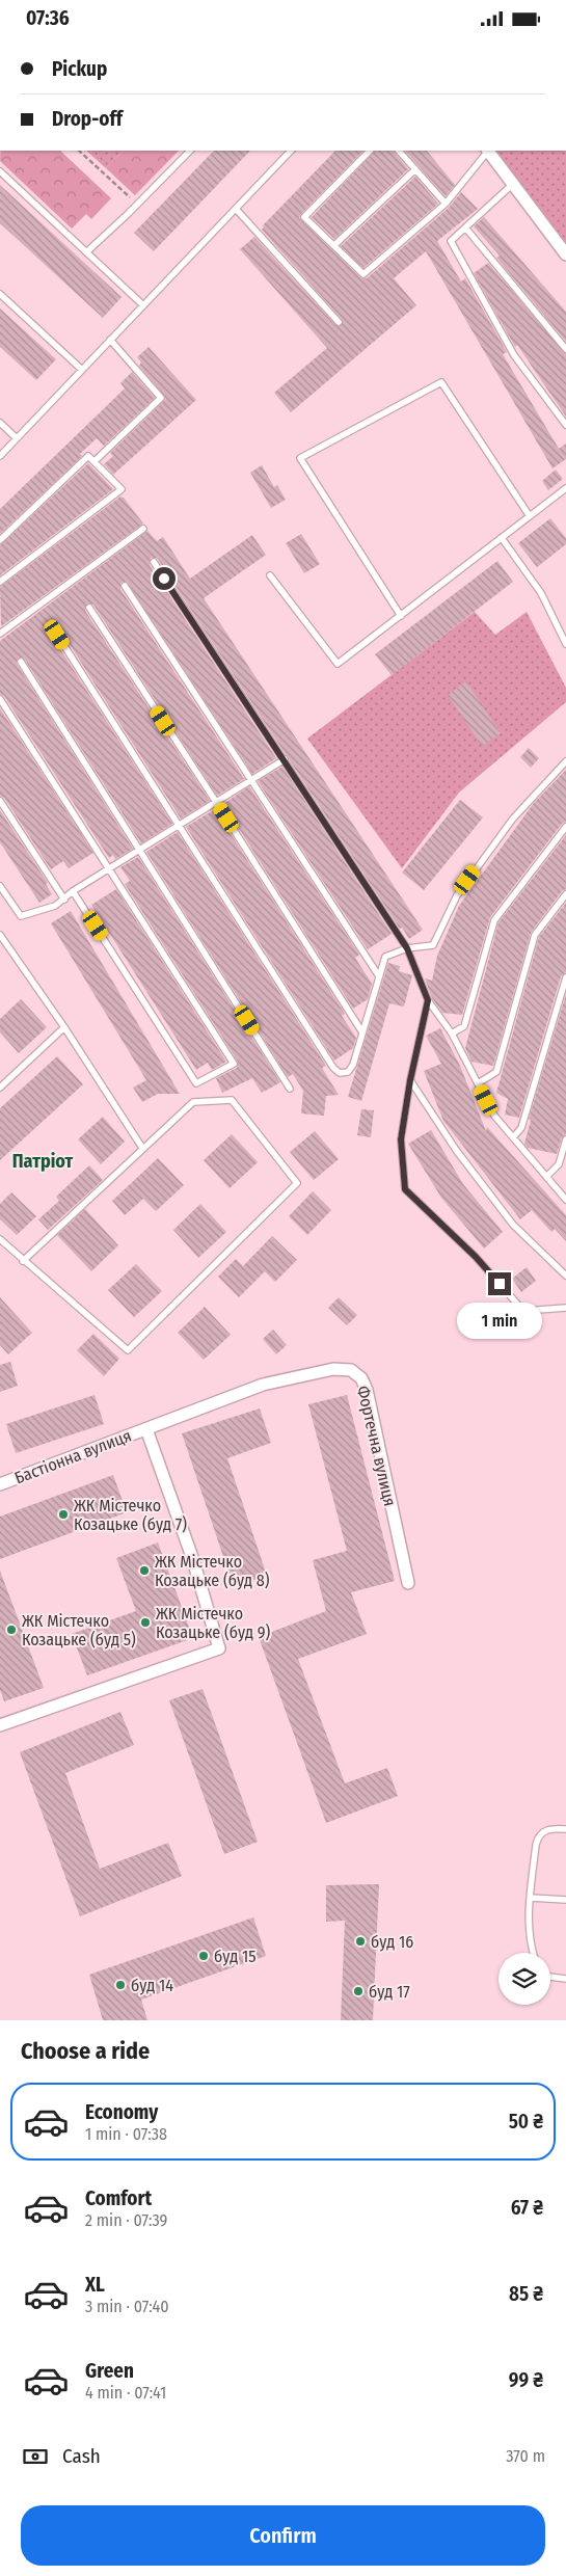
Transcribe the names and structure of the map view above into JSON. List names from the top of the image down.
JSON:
{
  "streets": {
    "street": ["Фортечна вулиця", "Бастіонна вулиця"]
  },
  "crossings": [
    ["Фортечна вулиця", "Бастіонна вулиця"]
  ],
  "districts": ["Патріот"],
  "places": [
    "ЖК Містечко Козацьке (буд 7)",
    "ЖК Містечко Козацьке (буд 8)",
    "ЖК Містечко Козацьке (буд 9)",
    "ЖК Містечко Козацьке (буд 5)",
    "буд 16",
    "буд 15",
    "буд 14",
    "буд 17"
  ],
  "page": {
    "status": "07:36",
    "banner": ["Pickup", "Drop-off"],
    "bubble": "1 min",
    "heading": "Choose a ride",
    "list": [
      {
        "name": "Economy",
        "note": "1 min · 07:38",
        "value": "50 ₴"
      },
      {
        "name": "Comfort",
        "note": "2 min · 07:39",
        "value": "67 ₴"
      },
      {
        "name": "XL",
        "note": "3 min · 07:40",
        "value": "85 ₴"
      },
      {
        "name": "Green",
        "note": "4 min · 07:41",
        "value": "99 ₴"
      }
    ],
    "pay": ["Cash", "370 m"],
    "buttons": "Confirm"
  }
}
